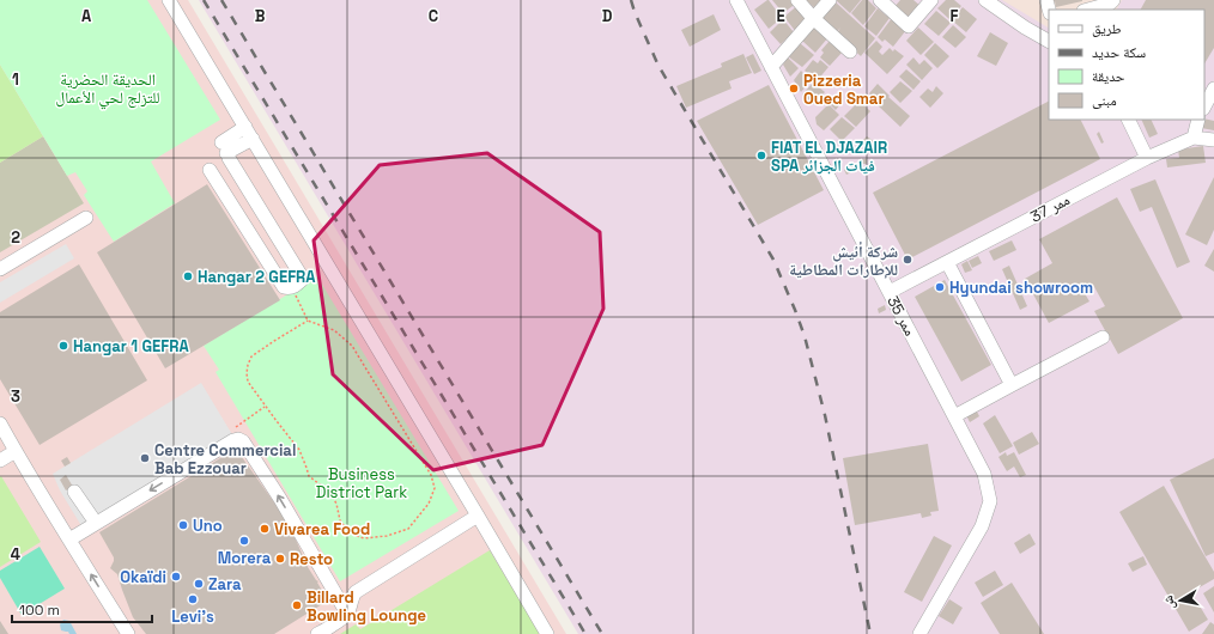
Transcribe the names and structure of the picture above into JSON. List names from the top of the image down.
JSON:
{
  "streets": {
    "street": ["ممر 37", "ممر 35"]
  },
  "crossings": [
    ["ممر 37", "ممر 35"]
  ],
  "parks": ["الحديقة الحضرية للتزلج لحي الأعمال", "Business District Park"],
  "places": [
    "Pizzeria Oued Smar",
    "FIAT EL DJAZAIR SPA فيات الجزائر",
    "شركة أئيش للإطارات المطاطية",
    "Hangar 2 GEFRA",
    "Hyundai showroom",
    "Hangar 1 GEFRA",
    "Centre Commercial Bab Ezzouar",
    "Uno",
    "Vivarea Food",
    "Morera",
    "Resto",
    "Okaïdi",
    "Zara",
    "Levi's",
    "Billard Bowling Lounge"
  ],
  "legend": [
    "طريق",
    "سكة حديد",
    "حديقة",
    "مبنى"
  ],
  "scale_bar": "100 m",
  "north": "left",
  "grid": {
    "columns": [
      "A",
      "B",
      "C",
      "D",
      "E",
      "F"
    ],
    "rows": [
      "1",
      "2",
      "3",
      "4"
    ]
  }
}
